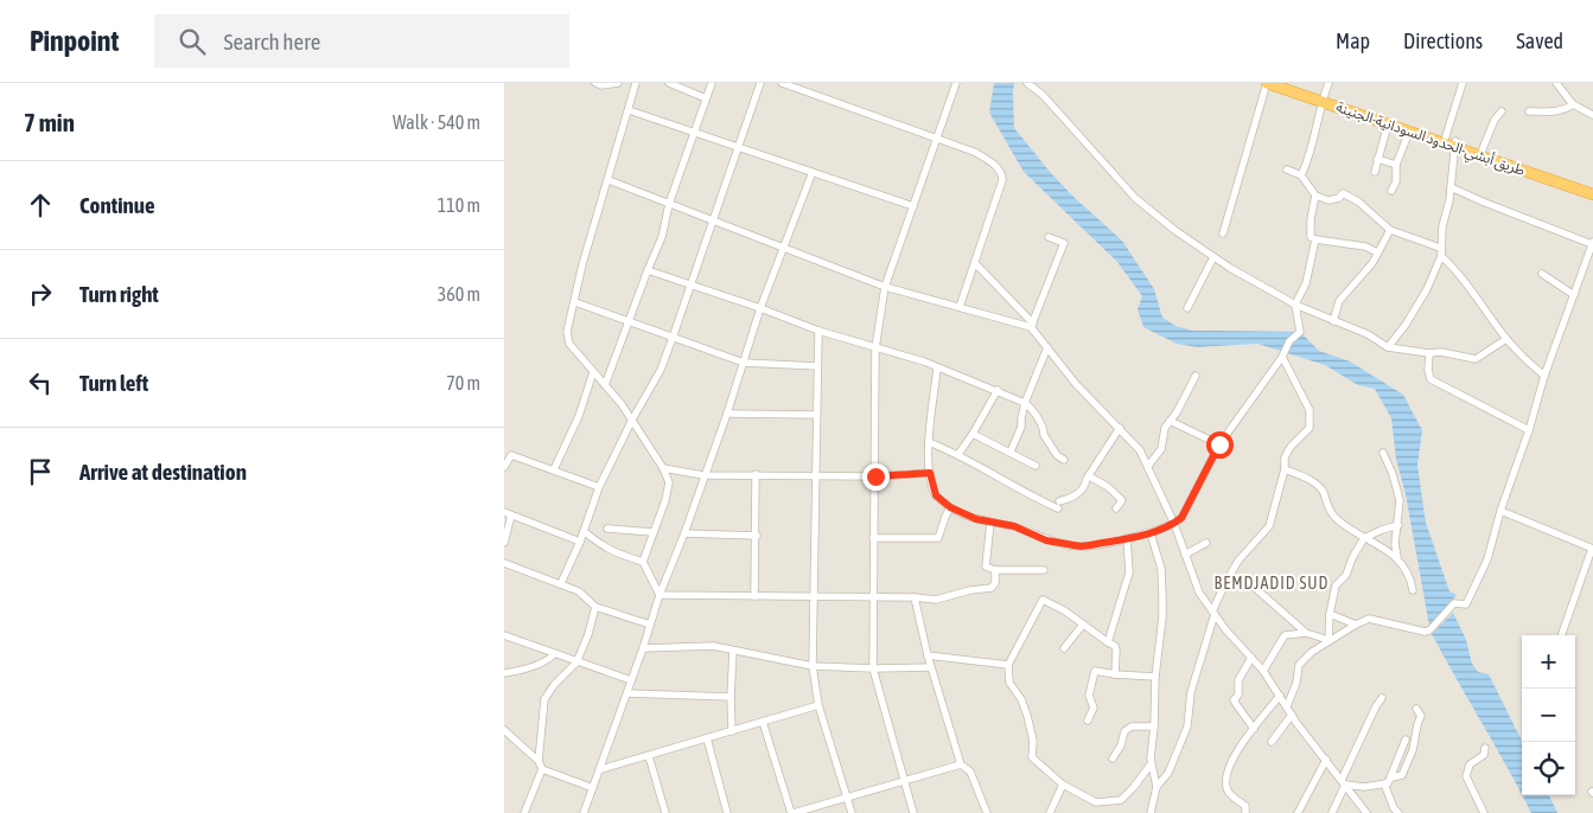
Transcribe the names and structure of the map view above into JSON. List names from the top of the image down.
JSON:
{
  "streets": {
    "highway": ["طريق أبشي-الحدود السودانية-الجنينة"]
  },
  "districts": ["BEMDJADID SUD"],
  "page": {
    "header": "Pinpoint",
    "search": "Search here",
    "nav": ["Map", "Directions", "Saved"],
    "heading": ["7 min", "Walk · 540 m"],
    "list": [
      ["Continue", "110 m"],
      ["Turn right", "360 m"],
      ["Turn left", "70 m"],
      "Arrive at destination"
    ],
    "map_buttons": ["+", "−"]
  }
}
